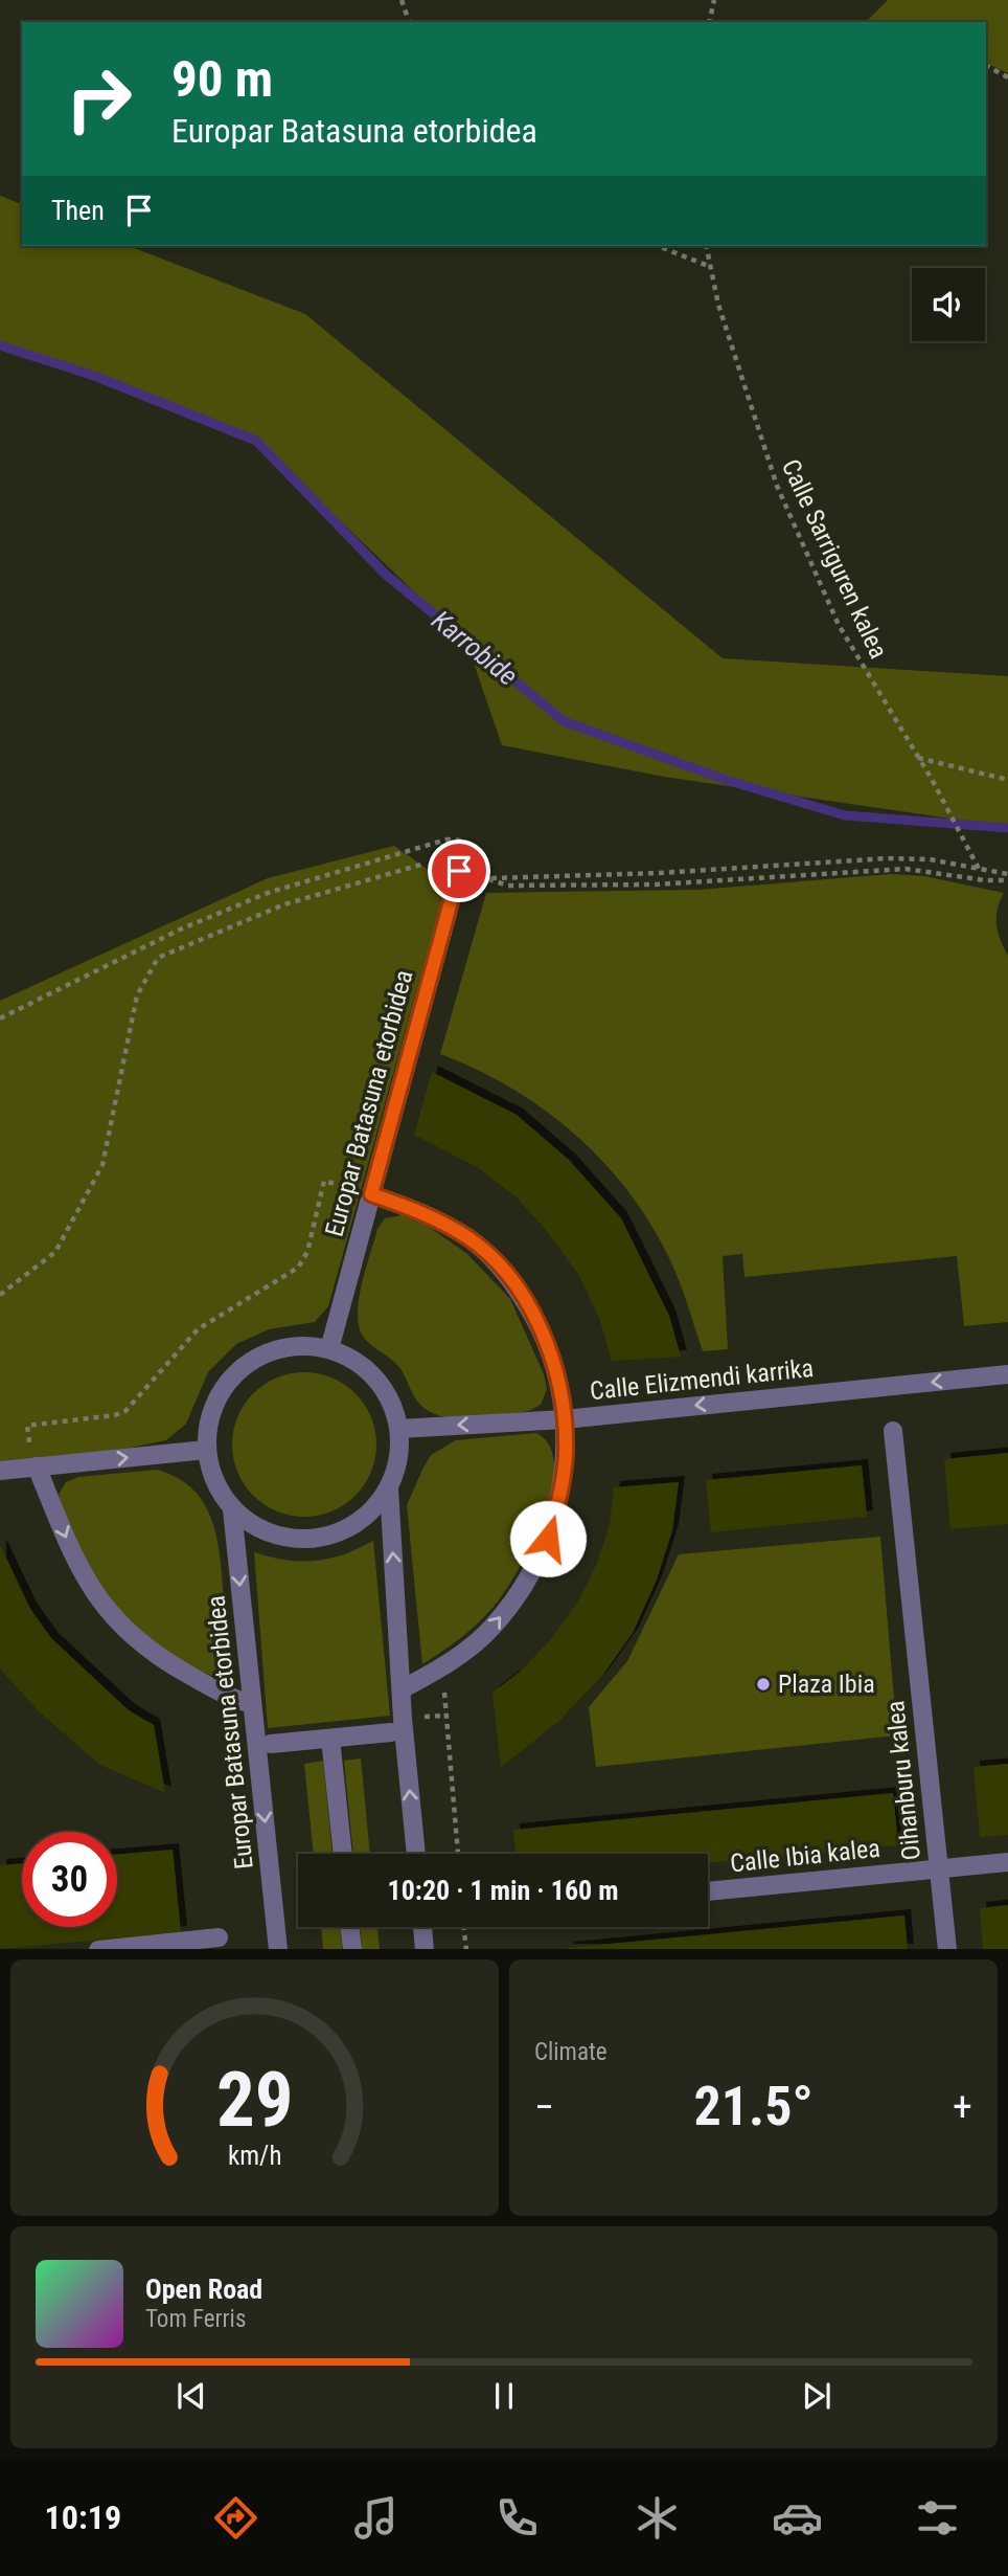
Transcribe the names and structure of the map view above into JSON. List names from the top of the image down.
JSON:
{
  "streets": {
    "street": [
      "Europar Batasuna etorbidea",
      "Calle Elizmendi karrika",
      "Oihanburu kalea",
      "Calle Ibia kalea"
    ],
    "path": ["Calle Sarriguren kalea"]
  },
  "crossings": [
    ["Europar Batasuna etorbidea", "Calle Elizmendi karrika"],
    ["Oihanburu kalea", "Calle Ibia kalea"]
  ],
  "one_way": ["Calle Elizmendi karrika"],
  "water": ["Karrobide"],
  "places": ["Plaza Ibia"],
  "page": {
    "turn": ["90 m", "Europar Batasuna etorbidea"],
    "then": "Then",
    "limit": "30",
    "trip": "10:20 · 1 min · 160 m",
    "tile": "Climate",
    "heat": ["−", "21.5°", "+"],
    "song": ["Open Road", "Tom Ferris"],
    "tabs": "10:19",
    "gauge": ["29", "km/h"]
  }
}
